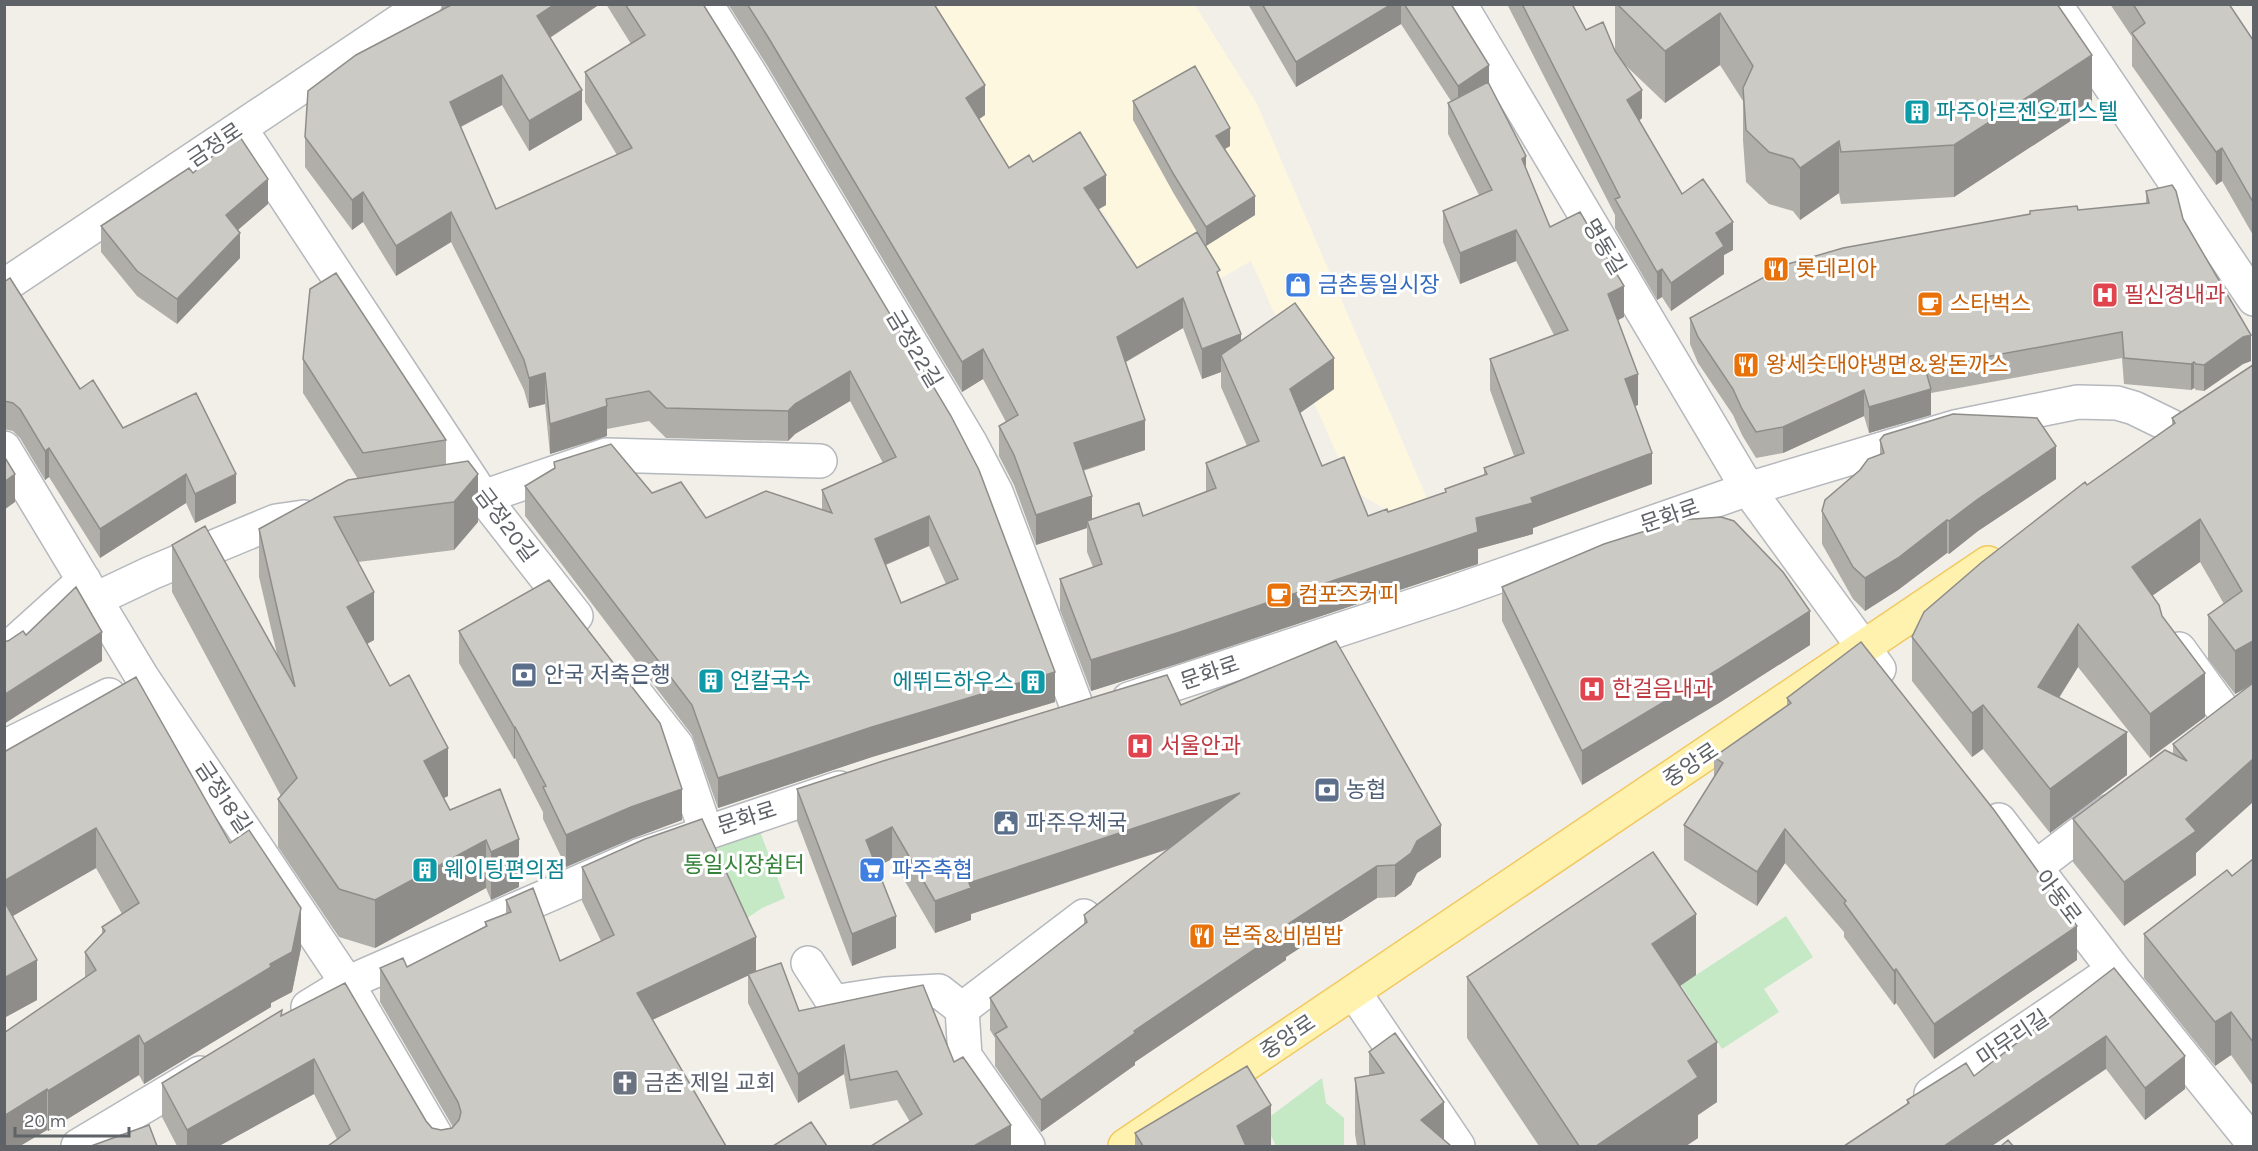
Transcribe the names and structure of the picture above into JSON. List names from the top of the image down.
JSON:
{
  "streets": {
    "main road": ["중앙로"],
    "street": [
      "금정로",
      "명동길",
      "금정22길",
      "문화로",
      "금정20길",
      "금정18길",
      "아동로",
      "마무리길"
    ]
  },
  "crossings": [
    ["금정로", "금정20길"],
    ["명동길", "문화로"],
    ["명동길", "중앙로"],
    ["금정22길", "문화로"],
    ["문화로", "금정18길"],
    ["아동로", "마무리길"]
  ],
  "parks": ["통일시장쉼터"],
  "places": {
    "building": [
      "파주아르젠오피스텔",
      "언칼국수",
      "에뛰드하우스",
      "웨이팅편의점"
    ],
    "restaurant": ["롯데리아", "왕세숫대야냉면&왕돈까스", "본죽&비빔밥"],
    "shop": ["금촌통일시장"],
    "hospital": ["필신경내과", "한걸음내과", "서울안과"],
    "cafe": ["스타벅스", "컴포즈커피"],
    "bank": ["안국 저축은행", "농협"],
    "public building": ["파주우체국"],
    "supermarket": ["파주축협"],
    "church": ["금촌 제일 교회"]
  },
  "scale_bar": "20 m"
}
